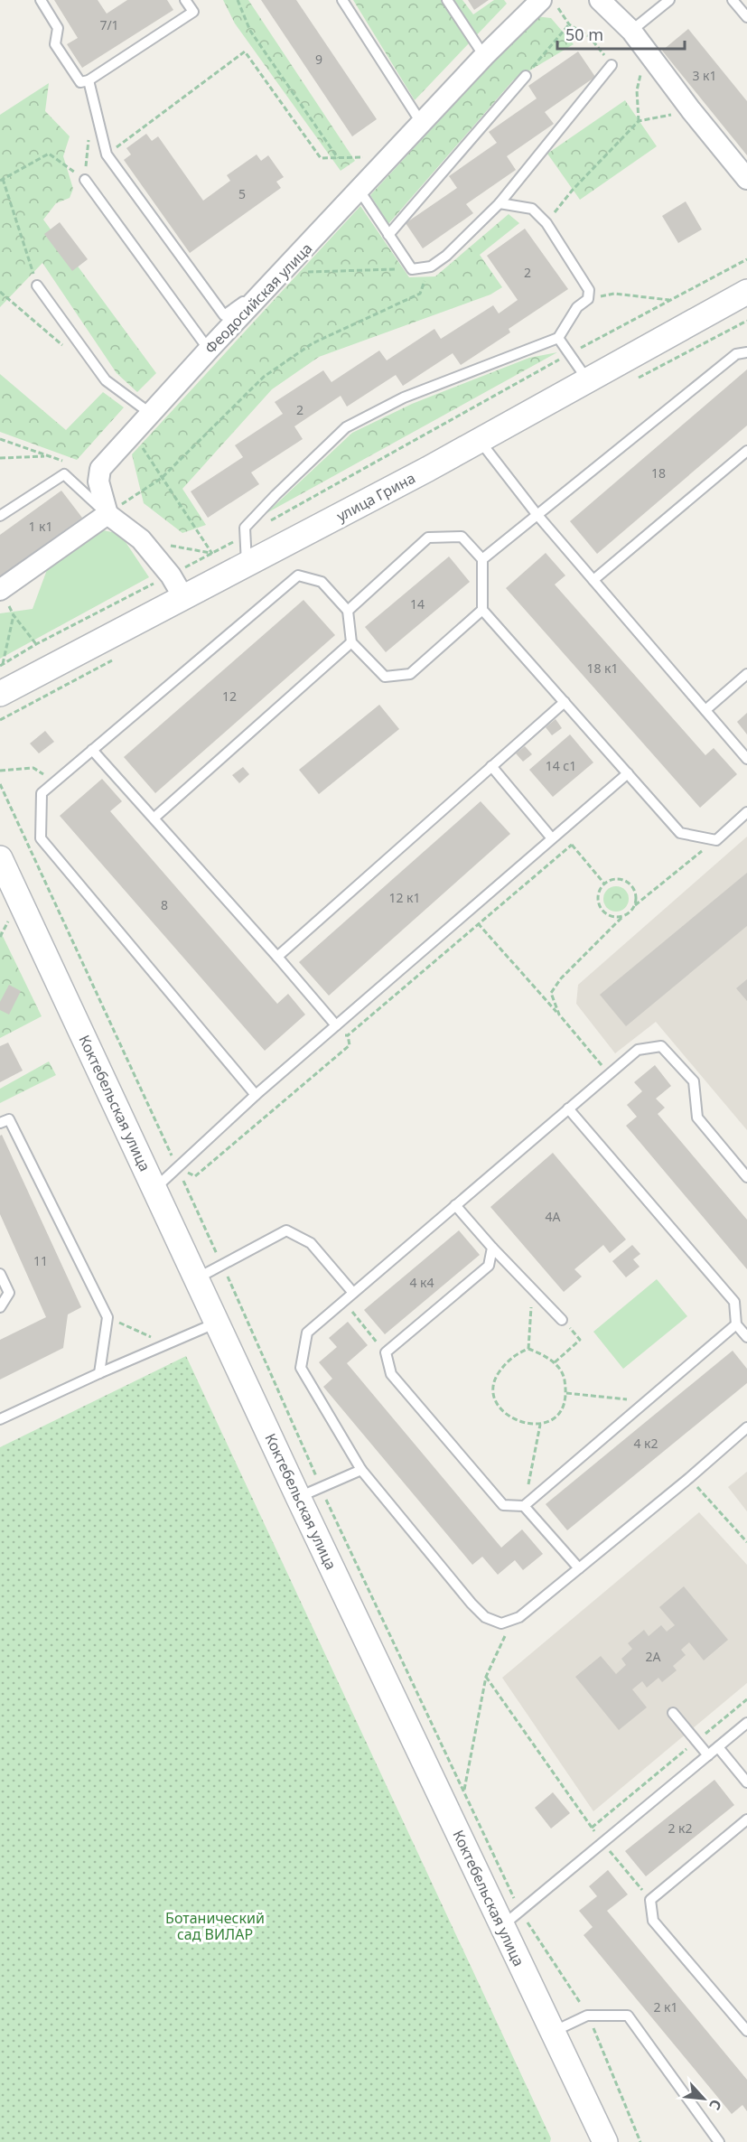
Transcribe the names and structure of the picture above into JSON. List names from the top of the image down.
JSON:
{
  "streets": {
    "street": ["Феодосийская улица", "улица Грина", "Коктебельская улица"]
  },
  "parks": ["Ботанический сад ВИЛАР"],
  "house_numbers": [
    "7/1",
    "9",
    "3 к1",
    "5",
    "2",
    "2",
    "18",
    "1 к1",
    "14",
    "18 к1",
    "12",
    "14 с1",
    "12 к1",
    "8",
    "4А",
    "11",
    "4 к4",
    "4 к2",
    "2А",
    "2 к2",
    "2 к1"
  ],
  "scale_bar": "50 m",
  "north": "bottom right"
}
